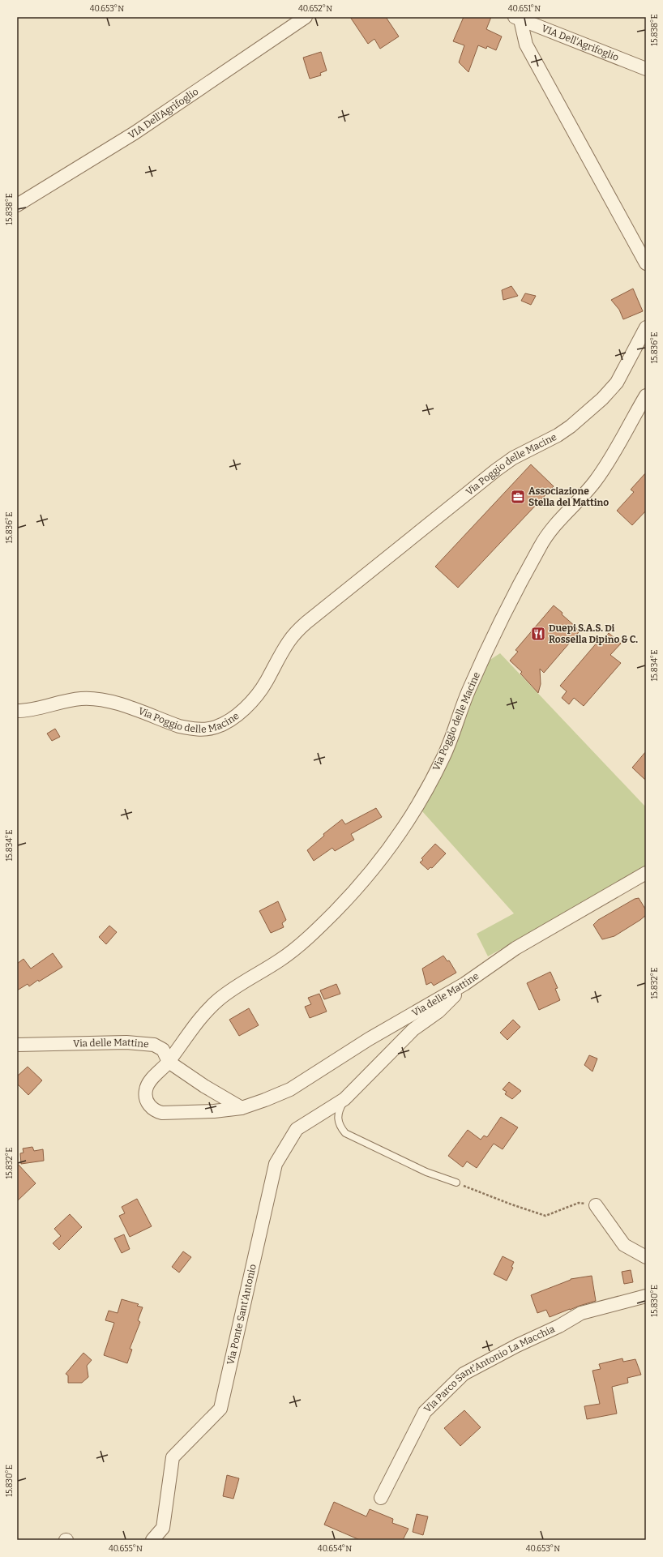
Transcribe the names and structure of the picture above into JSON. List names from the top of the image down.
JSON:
{
  "streets": {
    "street": [
      "VIA Dell'Agrifoglio",
      "Via Poggio delle Macine",
      "Via delle Mattine",
      "Via Ponte Sant'Antonio",
      "Via Parco Sant'Antonio La Macchia"
    ]
  },
  "crossings": [
    ["Via Poggio delle Macine", "Via delle Mattine"],
    ["Via delle Mattine", "Via Ponte Sant'Antonio"]
  ],
  "places": {
    "office": ["Associazione Stella del Mattino"],
    "restaurant": ["Duepi S.A.S. Di Rossella Dipino & C."]
  },
  "coordinates": [
    "40.653°N",
    "40.652°N",
    "40.651°N",
    "15.838°E",
    "15.836°E",
    "15.834°E",
    "15.832°E",
    "15.830°E",
    "40.655°N",
    "40.654°N"
  ]
}
